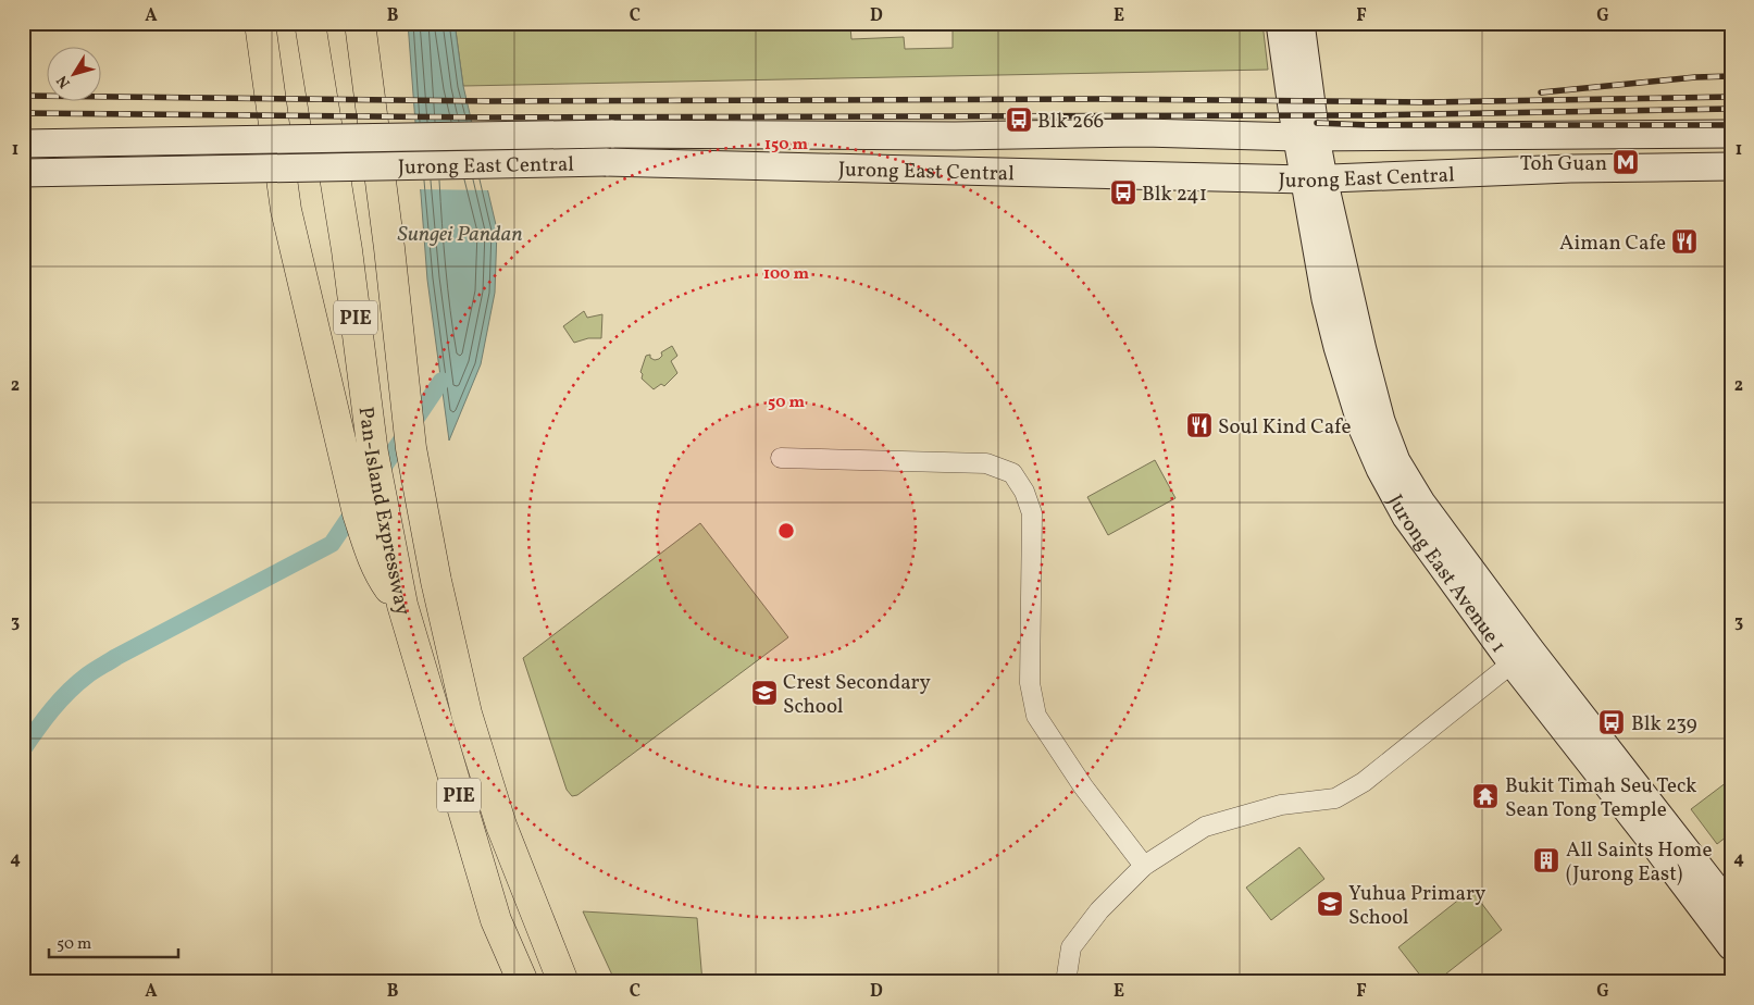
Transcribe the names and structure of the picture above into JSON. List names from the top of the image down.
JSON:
{
  "streets": {
    "highway": ["PIE", "Pan-Island Expressway"],
    "main road": ["Jurong East Central", "Jurong East Avenue 1"]
  },
  "crossings": [
    ["Jurong East Central", "Jurong East Avenue 1"]
  ],
  "water": ["Sungei Pandan"],
  "places": {
    "bus stop": ["Blk 266", "Blk 241", "Blk 239"],
    "metro station": ["Toh Guan"],
    "restaurant": ["Aiman Cafe", "Soul Kind Cafe"],
    "school or university": ["Crest Secondary School", "Yuhua Primary School"],
    "temple": ["Bukit Timah Seu Teck Sean Tong Temple"],
    "building": ["All Saints Home (Jurong East)"]
  },
  "scale_bar": "50 m",
  "north": "bottom left",
  "grid": {
    "columns": [
      "A",
      "B",
      "C",
      "D",
      "E",
      "F",
      "G"
    ],
    "rows": [
      "1",
      "2",
      "3",
      "4"
    ]
  },
  "rings": ["150 m", "100 m", "50 m"]
}
